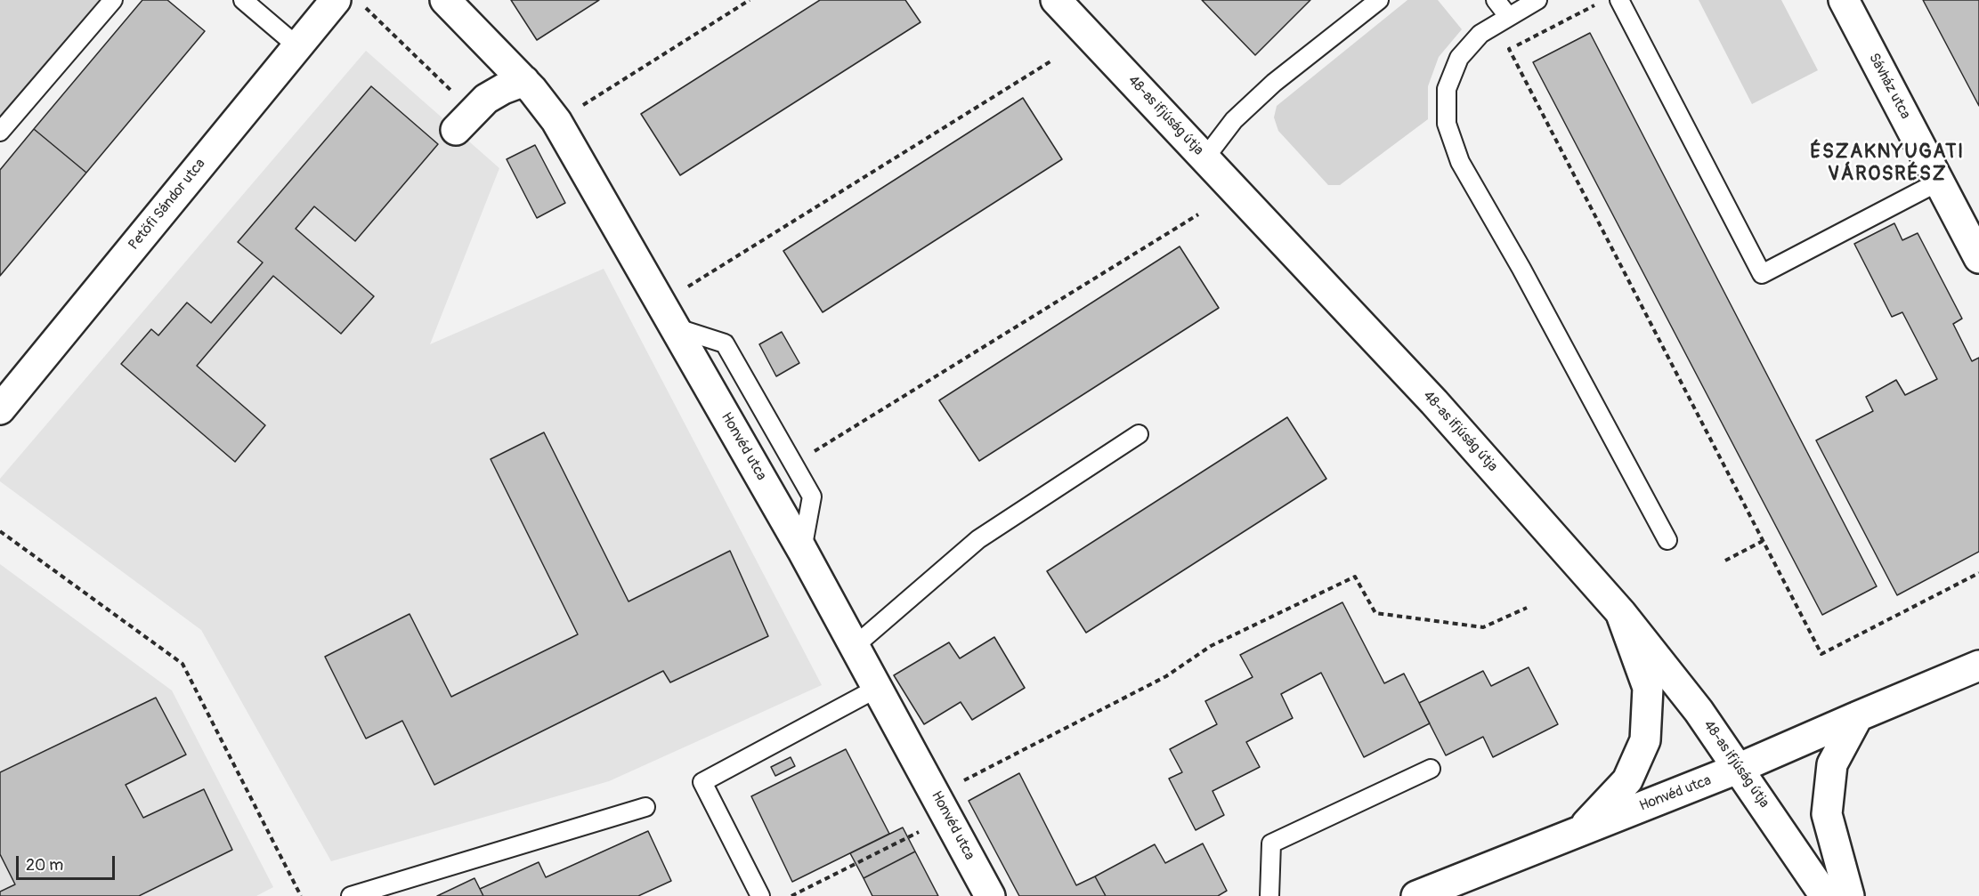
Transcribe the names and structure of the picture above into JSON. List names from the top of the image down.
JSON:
{
  "streets": {
    "street": [
      "Sávház utca",
      "48-as ifjúság útja",
      "Petőfi Sándor utca",
      "Honvéd utca"
    ]
  },
  "crossings": [
    ["48-as ifjúság útja", "Honvéd utca"]
  ],
  "districts": ["ÉSZAKNYUGATI VÁROSRÉSZ"],
  "scale_bar": "20 m"
}
